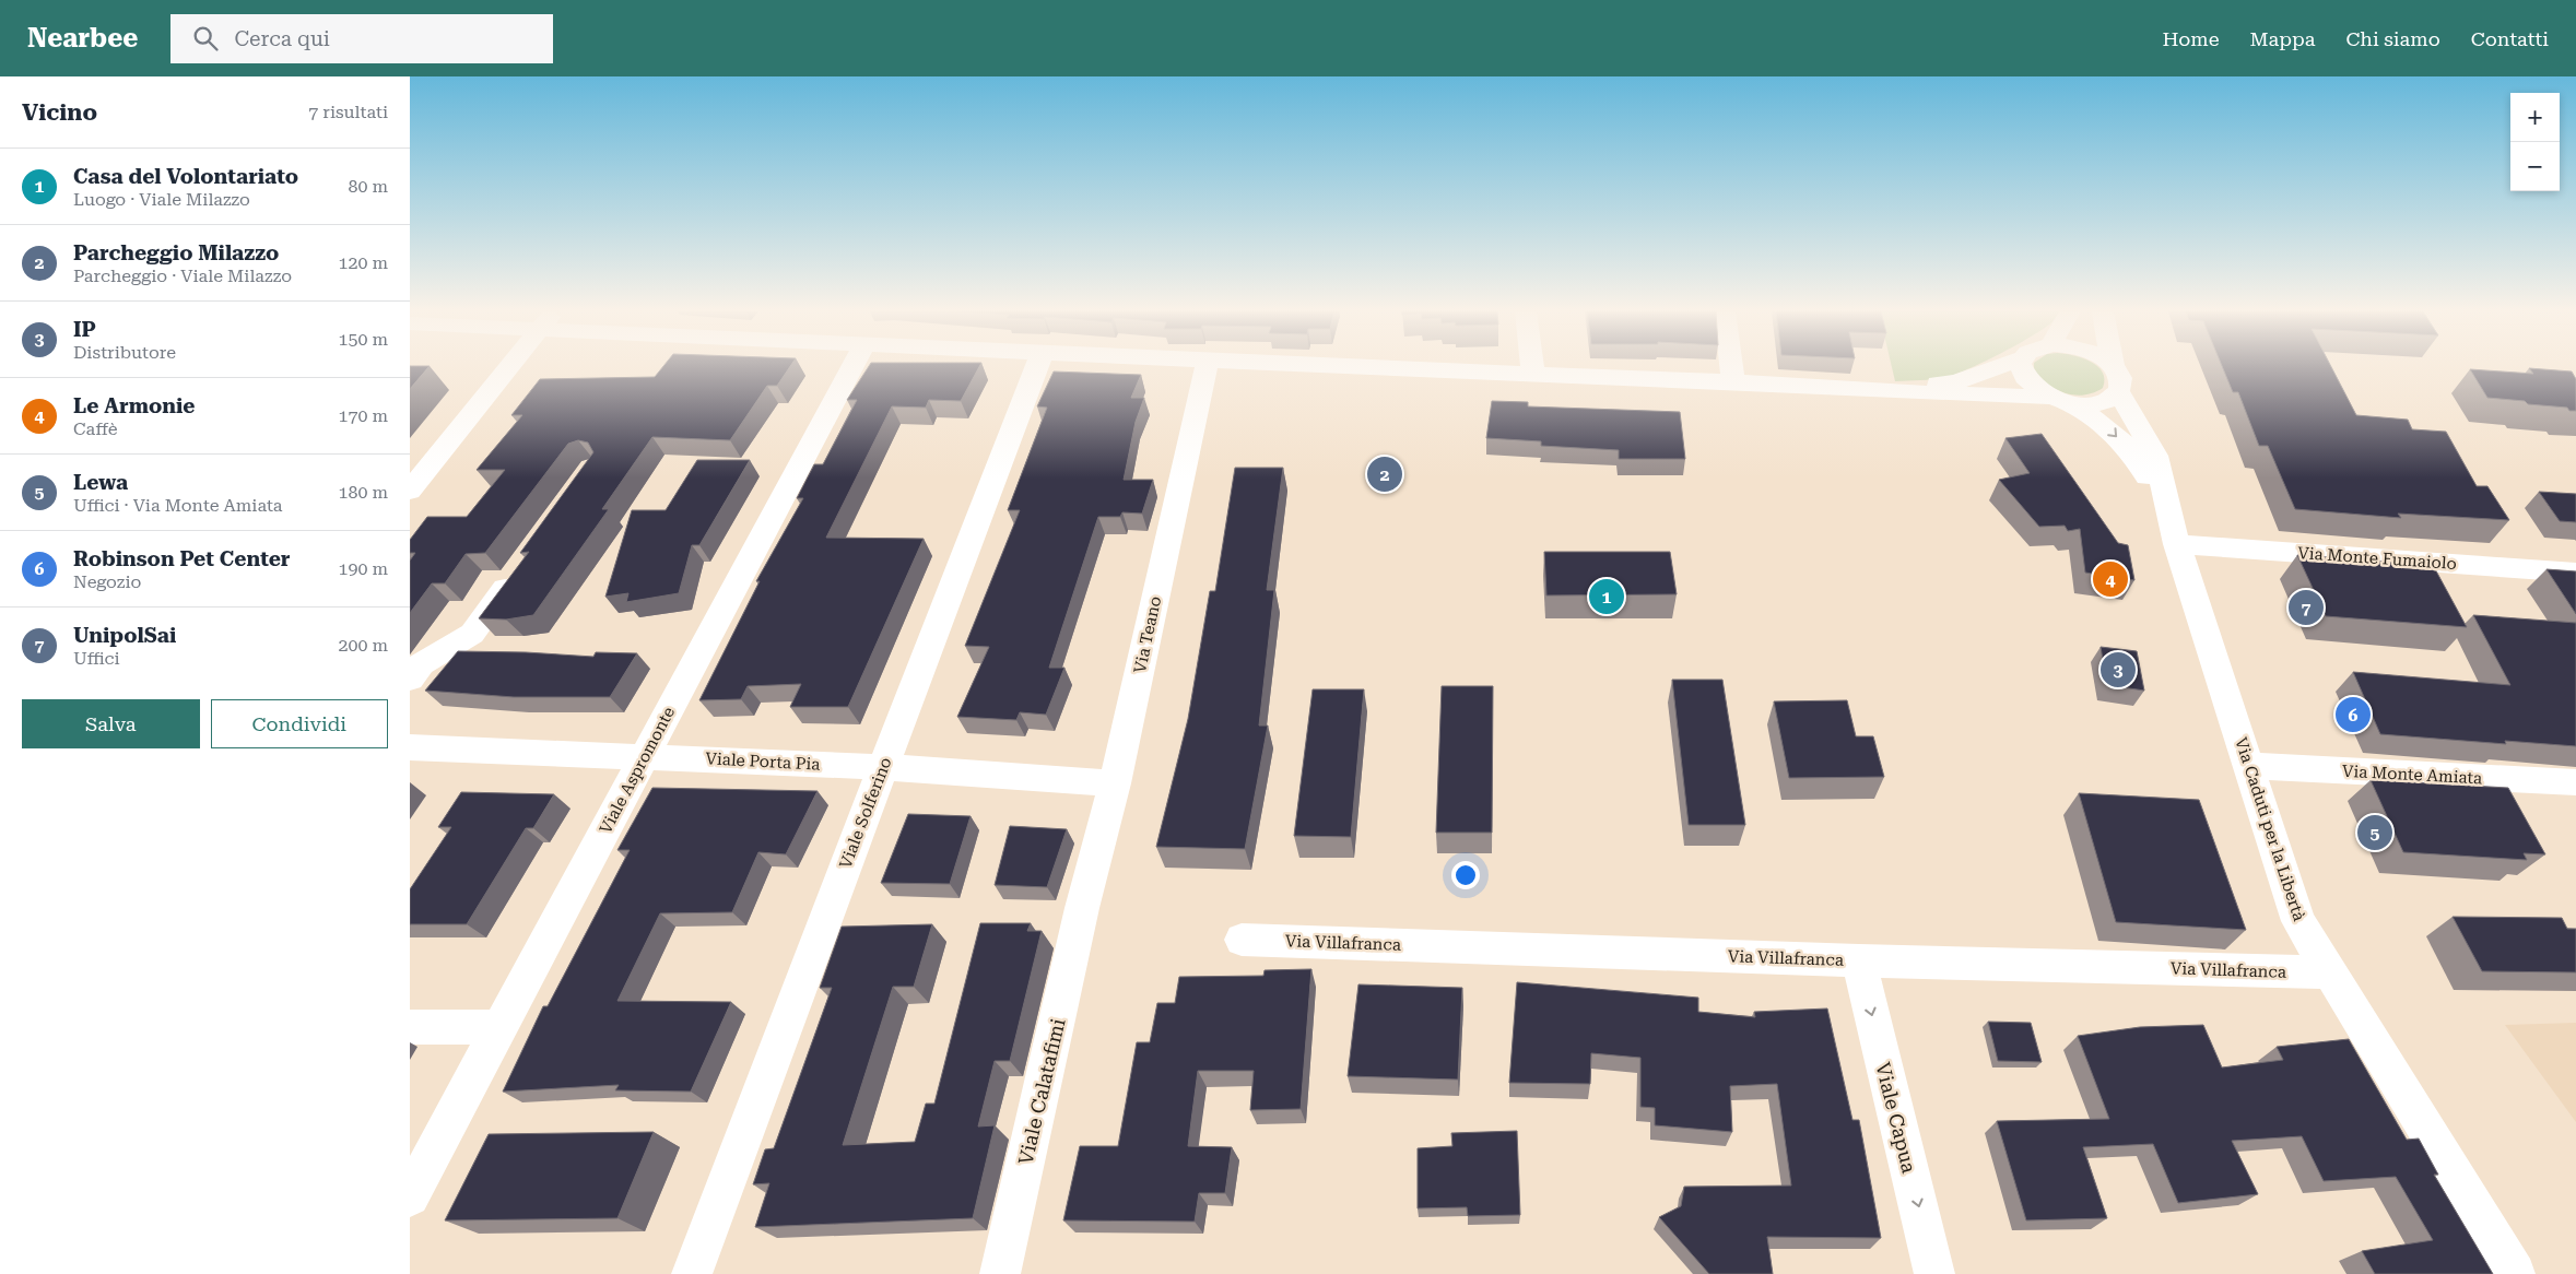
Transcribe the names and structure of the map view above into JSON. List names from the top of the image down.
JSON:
{
  "streets": {
    "street": [
      "Via Monte Fumaiolo",
      "Via Teano",
      "Viale Porta Pia",
      "Viale Aspromonte",
      "Via Monte Amiata",
      "Viale Solferino",
      "Via Caduti per la Libertà",
      "Via Villafranca",
      "Viale Calatafimi",
      "Viale Capua"
    ]
  },
  "crossings": [
    ["Via Monte Fumaiolo", "Via Caduti per la Libertà"],
    ["Via Teano", "Viale Porta Pia"],
    ["Via Teano", "Viale Calatafimi"],
    ["Viale Porta Pia", "Viale Aspromonte"],
    ["Viale Porta Pia", "Viale Solferino"],
    ["Via Monte Amiata", "Via Caduti per la Libertà"],
    ["Via Caduti per la Libertà", "Via Villafranca"],
    ["Via Villafranca", "Viale Capua"]
  ],
  "one_way": ["Viale Capua"],
  "page": {
    "header": "Nearbee",
    "search": "Cerca qui",
    "nav": [
      "Home",
      "Mappa",
      "Chi siamo",
      "Contatti"
    ],
    "heading": ["Vicino", "7 risultati"],
    "map_buttons": ["+", "−"],
    "list": [
      {
        "mark": "1",
        "name": "Casa del Volontariato",
        "note": "Luogo · Viale Milazzo",
        "value": "80 m"
      },
      {
        "mark": "2",
        "name": "Parcheggio Milazzo",
        "note": "Parcheggio · Viale Milazzo",
        "value": "120 m"
      },
      {
        "mark": "3",
        "name": "IP",
        "note": "Distributore",
        "value": "150 m"
      },
      {
        "mark": "4",
        "name": "Le Armonie",
        "note": "Caffè",
        "value": "170 m"
      },
      {
        "mark": "5",
        "name": "Lewa",
        "note": "Uffici · Via Monte Amiata",
        "value": "180 m"
      },
      {
        "mark": "6",
        "name": "Robinson Pet Center",
        "note": "Negozio",
        "value": "190 m"
      },
      {
        "mark": "7",
        "name": "UnipolSai",
        "note": "Uffici",
        "value": "200 m"
      }
    ],
    "pins": [
      "2",
      "4",
      "1",
      "7",
      "3",
      "6",
      "5"
    ],
    "buttons": ["Salva", "Condividi"]
  }
}
